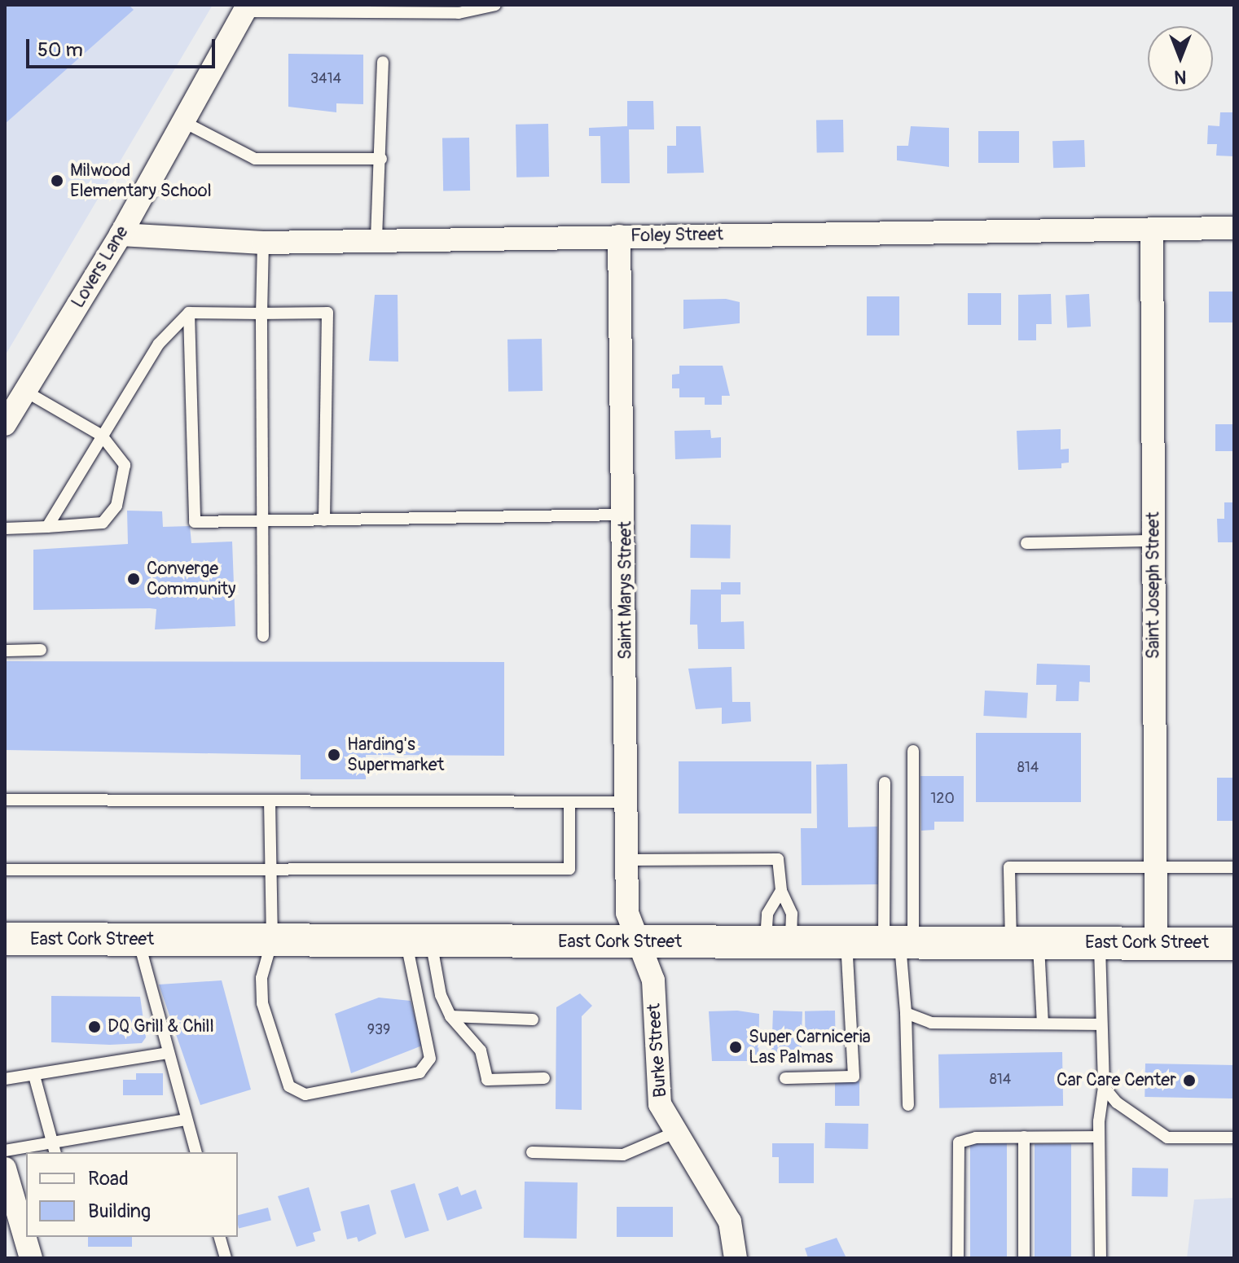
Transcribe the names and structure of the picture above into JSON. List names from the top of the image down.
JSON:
{
  "streets": {
    "street": [
      "Foley Street",
      "Lovers Lane",
      "Saint Joseph Street",
      "Saint Marys Street",
      "East Cork Street",
      "Burke Street"
    ]
  },
  "crossings": [
    ["Foley Street", "Lovers Lane"],
    ["Foley Street", "Saint Joseph Street"],
    ["Foley Street", "Saint Marys Street"],
    ["Saint Joseph Street", "East Cork Street"],
    ["Saint Marys Street", "East Cork Street"],
    ["Saint Marys Street", "Burke Street"],
    ["East Cork Street", "Burke Street"]
  ],
  "places": [
    "Milwood Elementary School",
    "Converge Community",
    "Harding's Supermarket",
    "DQ Grill & Chill",
    "Super Carniceria Las Palmas",
    "Car Care Center"
  ],
  "house_numbers": [
    "3414",
    "814",
    "120",
    "939",
    "814"
  ],
  "legend": ["Road", "Building"],
  "scale_bar": "50 m",
  "north": "bottom"
}
